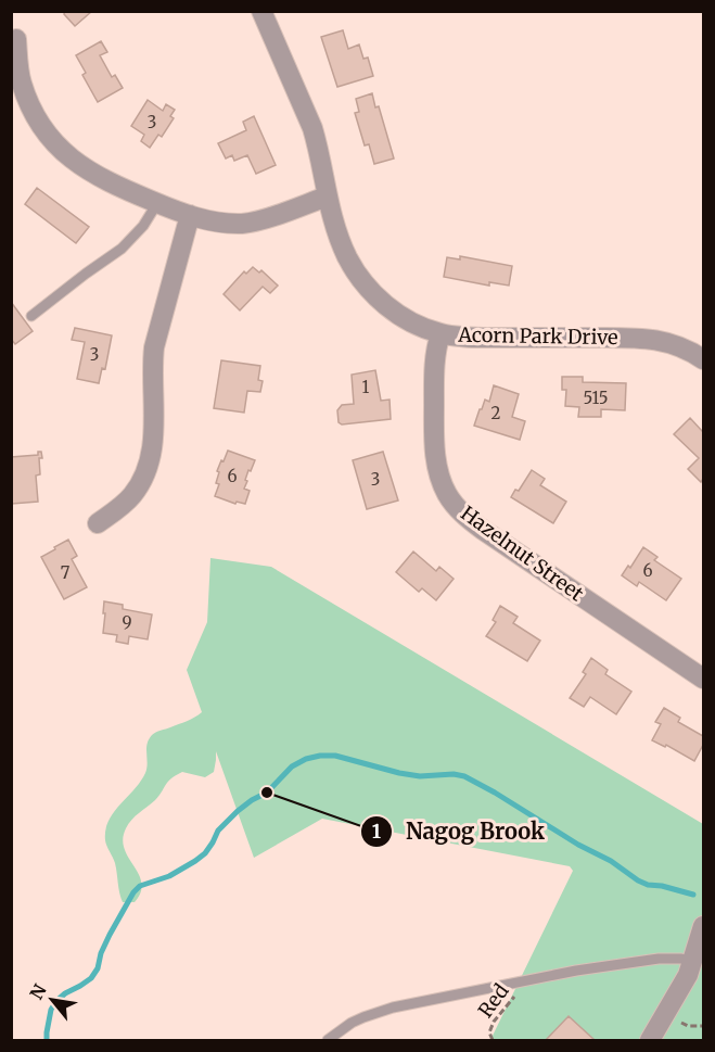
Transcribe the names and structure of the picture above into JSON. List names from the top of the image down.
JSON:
{
  "streets": {
    "street": ["Acorn Park Drive", "Hazelnut Street"],
    "path": ["Red"]
  },
  "crossings": [
    ["Acorn Park Drive", "Hazelnut Street"]
  ],
  "places": ["Nagog Brook"],
  "house_numbers": [
    "3",
    "3",
    "1",
    "515",
    "2",
    "6",
    "3",
    "6",
    "7",
    "9"
  ],
  "north": "top left"
}
